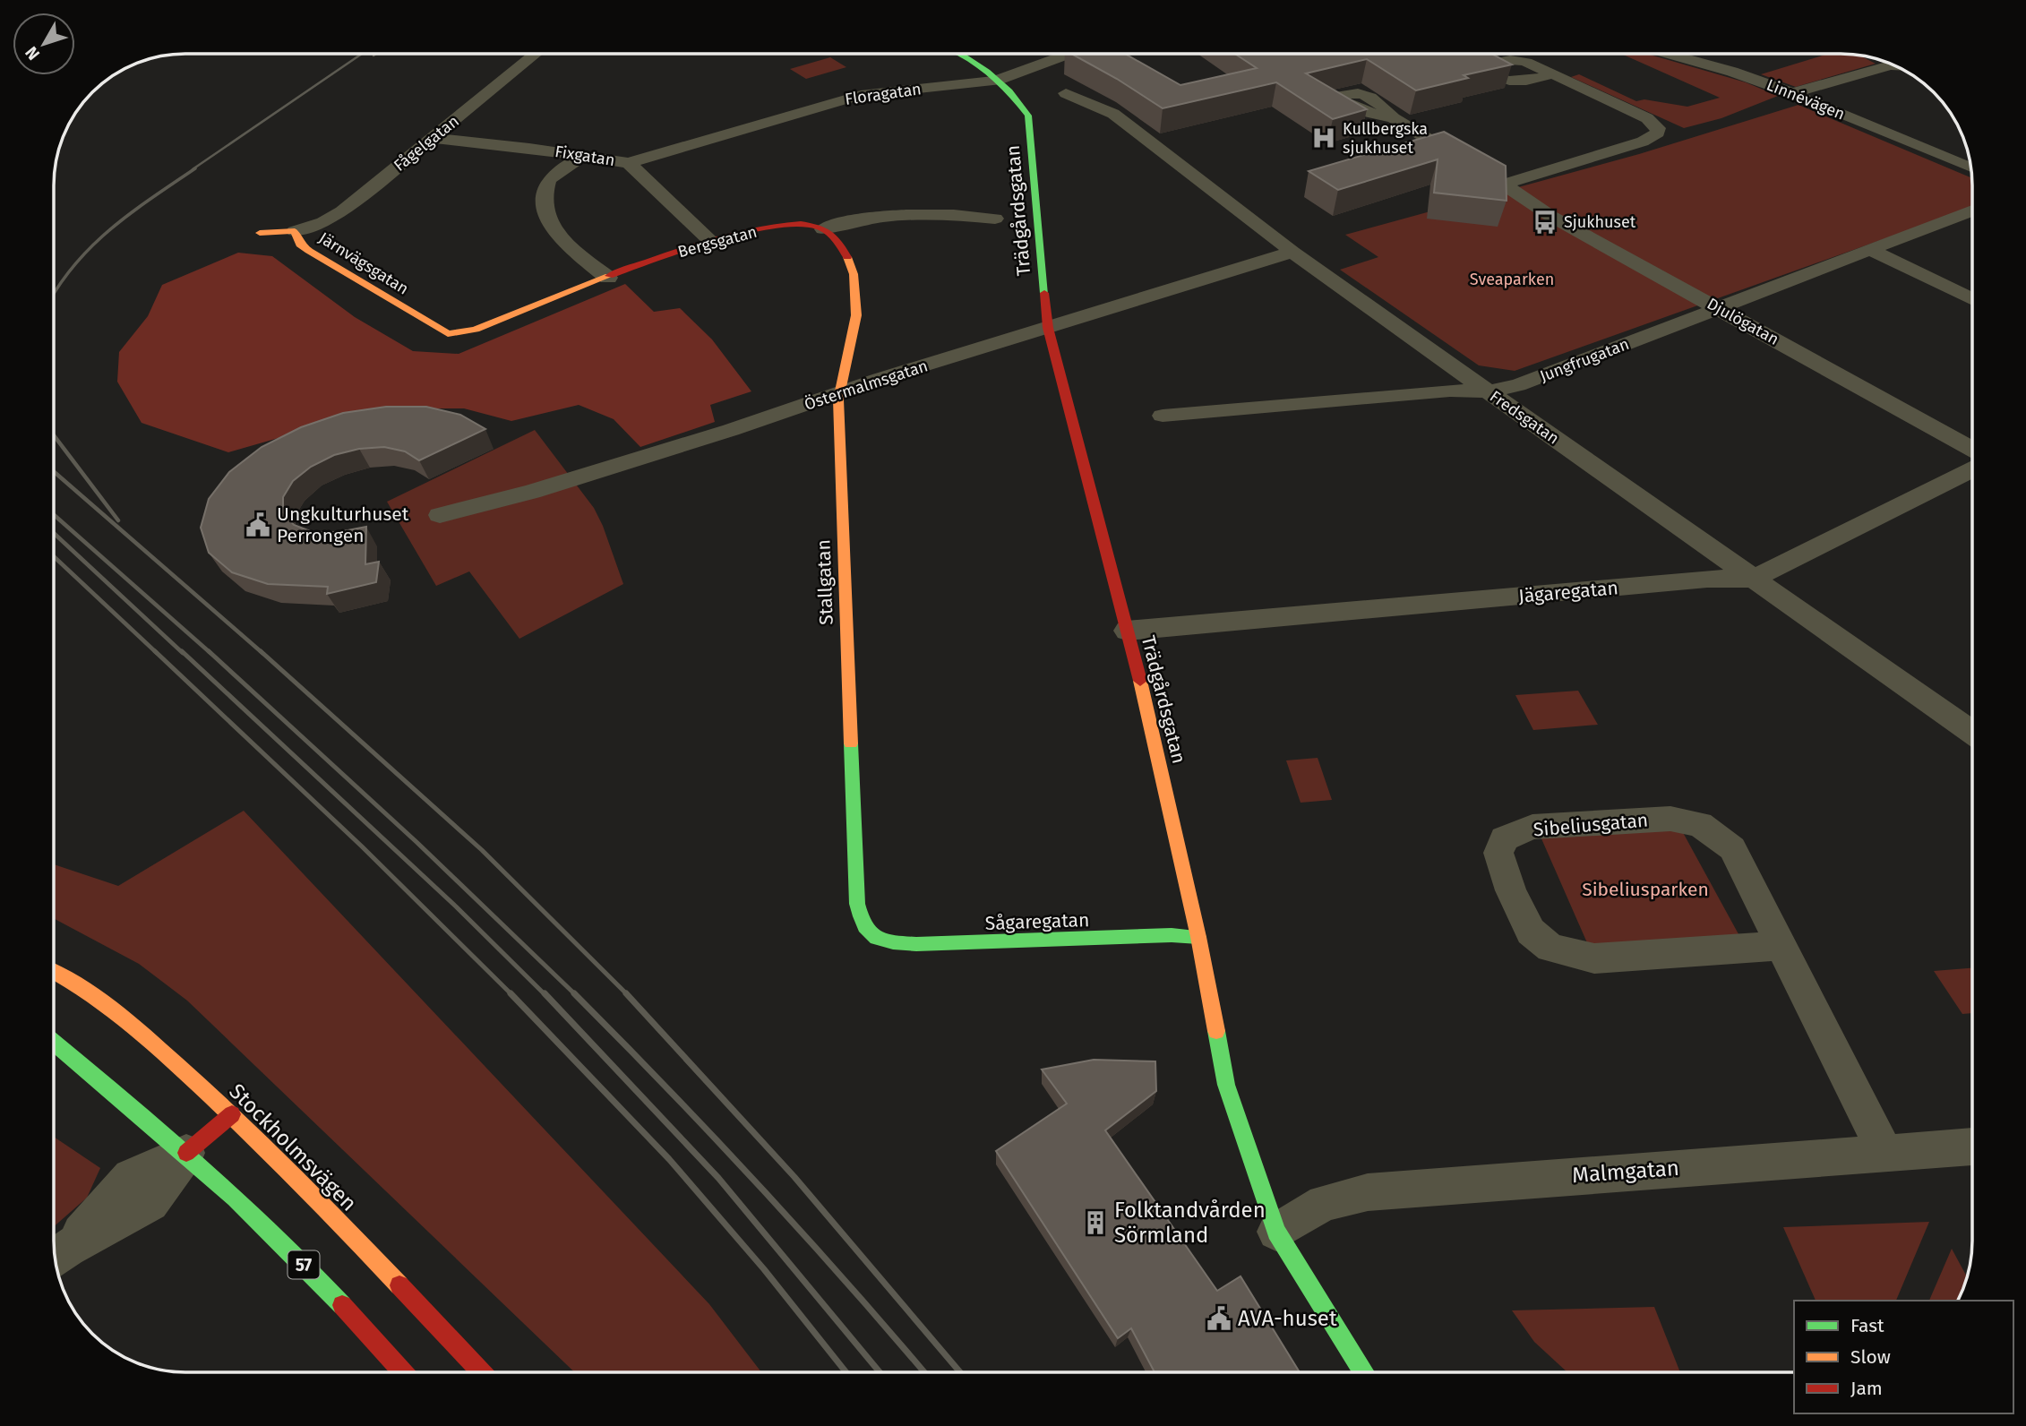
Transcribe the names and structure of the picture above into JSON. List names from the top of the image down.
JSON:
{
  "streets": {
    "street": [
      "Floragatan",
      "Linnévägen",
      "Fågelgatan",
      "Fixgatan",
      "Trädgårdsgatan",
      "Bergsgatan",
      "Järnvägsgatan",
      "Djulögatan",
      "Jungfrugatan",
      "Östermalmsgatan",
      "Fredsgatan",
      "Stallgatan",
      "Jägaregatan",
      "Sibeliusgatan",
      "Sågaregatan",
      "Stockholmsvägen",
      "Malmgatan",
      "57"
    ]
  },
  "crossings": [
    ["Floragatan", "Fixgatan"],
    ["Floragatan", "Trädgårdsgatan"],
    ["Fågelgatan", "Fixgatan"],
    ["Fågelgatan", "Järnvägsgatan"],
    ["Fixgatan", "Bergsgatan"],
    ["Trädgårdsgatan", "Östermalmsgatan"],
    ["Trädgårdsgatan", "Jägaregatan"],
    ["Trädgårdsgatan", "Sågaregatan"],
    ["Trädgårdsgatan", "Malmgatan"],
    ["Bergsgatan", "Järnvägsgatan"],
    ["Bergsgatan", "Stallgatan"],
    ["Djulögatan", "Jungfrugatan"],
    ["Jungfrugatan", "Fredsgatan"],
    ["Östermalmsgatan", "Fredsgatan"],
    ["Östermalmsgatan", "Stallgatan"],
    ["Fredsgatan", "Jägaregatan"],
    ["Stallgatan", "Sågaregatan"],
    ["Sibeliusgatan", "Malmgatan"]
  ],
  "parks": ["Sveaparken", "Sibeliusparken"],
  "places": {
    "hospital": ["Kullbergska sjukhuset"],
    "bus stop": ["Sjukhuset"],
    "public building": ["Ungkulturhuset Perrongen", "AVA-huset"],
    "building": ["Folktandvården Sörmland"]
  },
  "legend": ["Fast", "Slow", "Jam"],
  "north": "bottom left"
}
